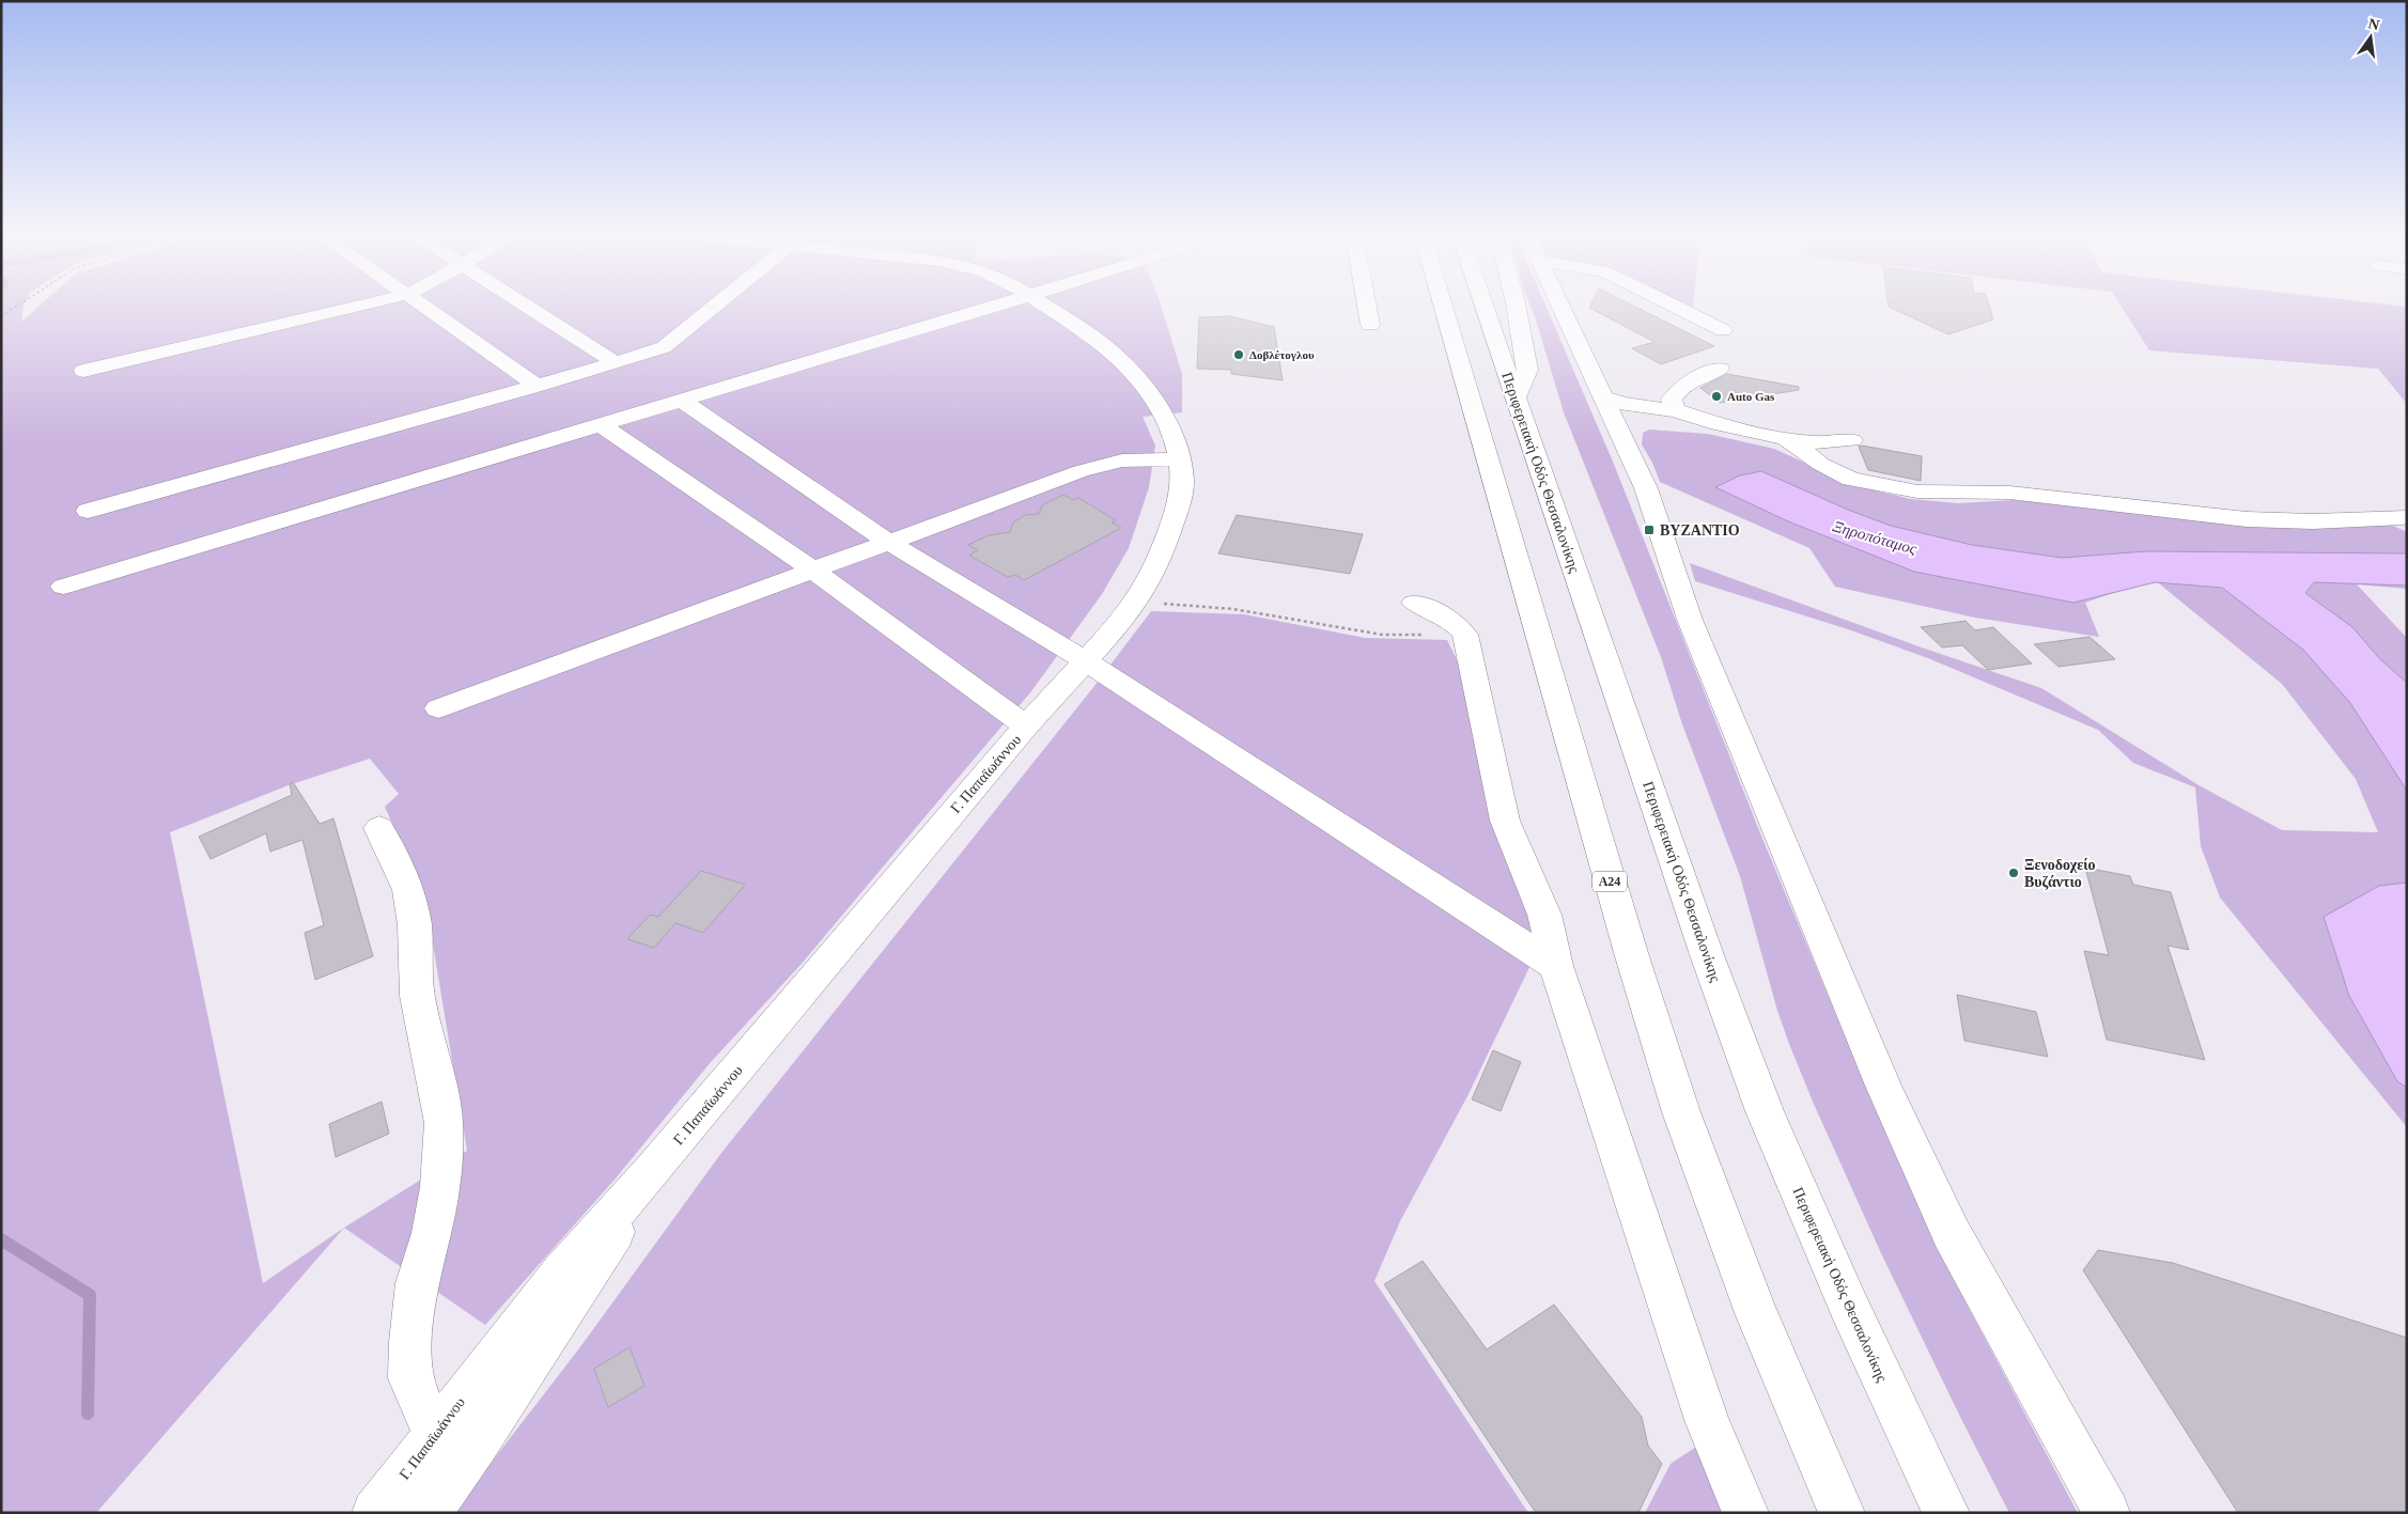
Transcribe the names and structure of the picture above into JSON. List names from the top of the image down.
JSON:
{
  "streets": {
    "main road": ["Περιφερειακή Οδός Θεσσαλονίκης", "Γ. Παπαϊωάννου", "Α24"]
  },
  "water": ["Ξηροπόταμος"],
  "places": {
    "other": ["Δοβλέτογλου", "Auto Gas", "Ξενοδοχείο Βυζάντιο"],
    "transit": ["ΒΥΖΑΝΤΙΟ"]
  },
  "north": "top"
}
